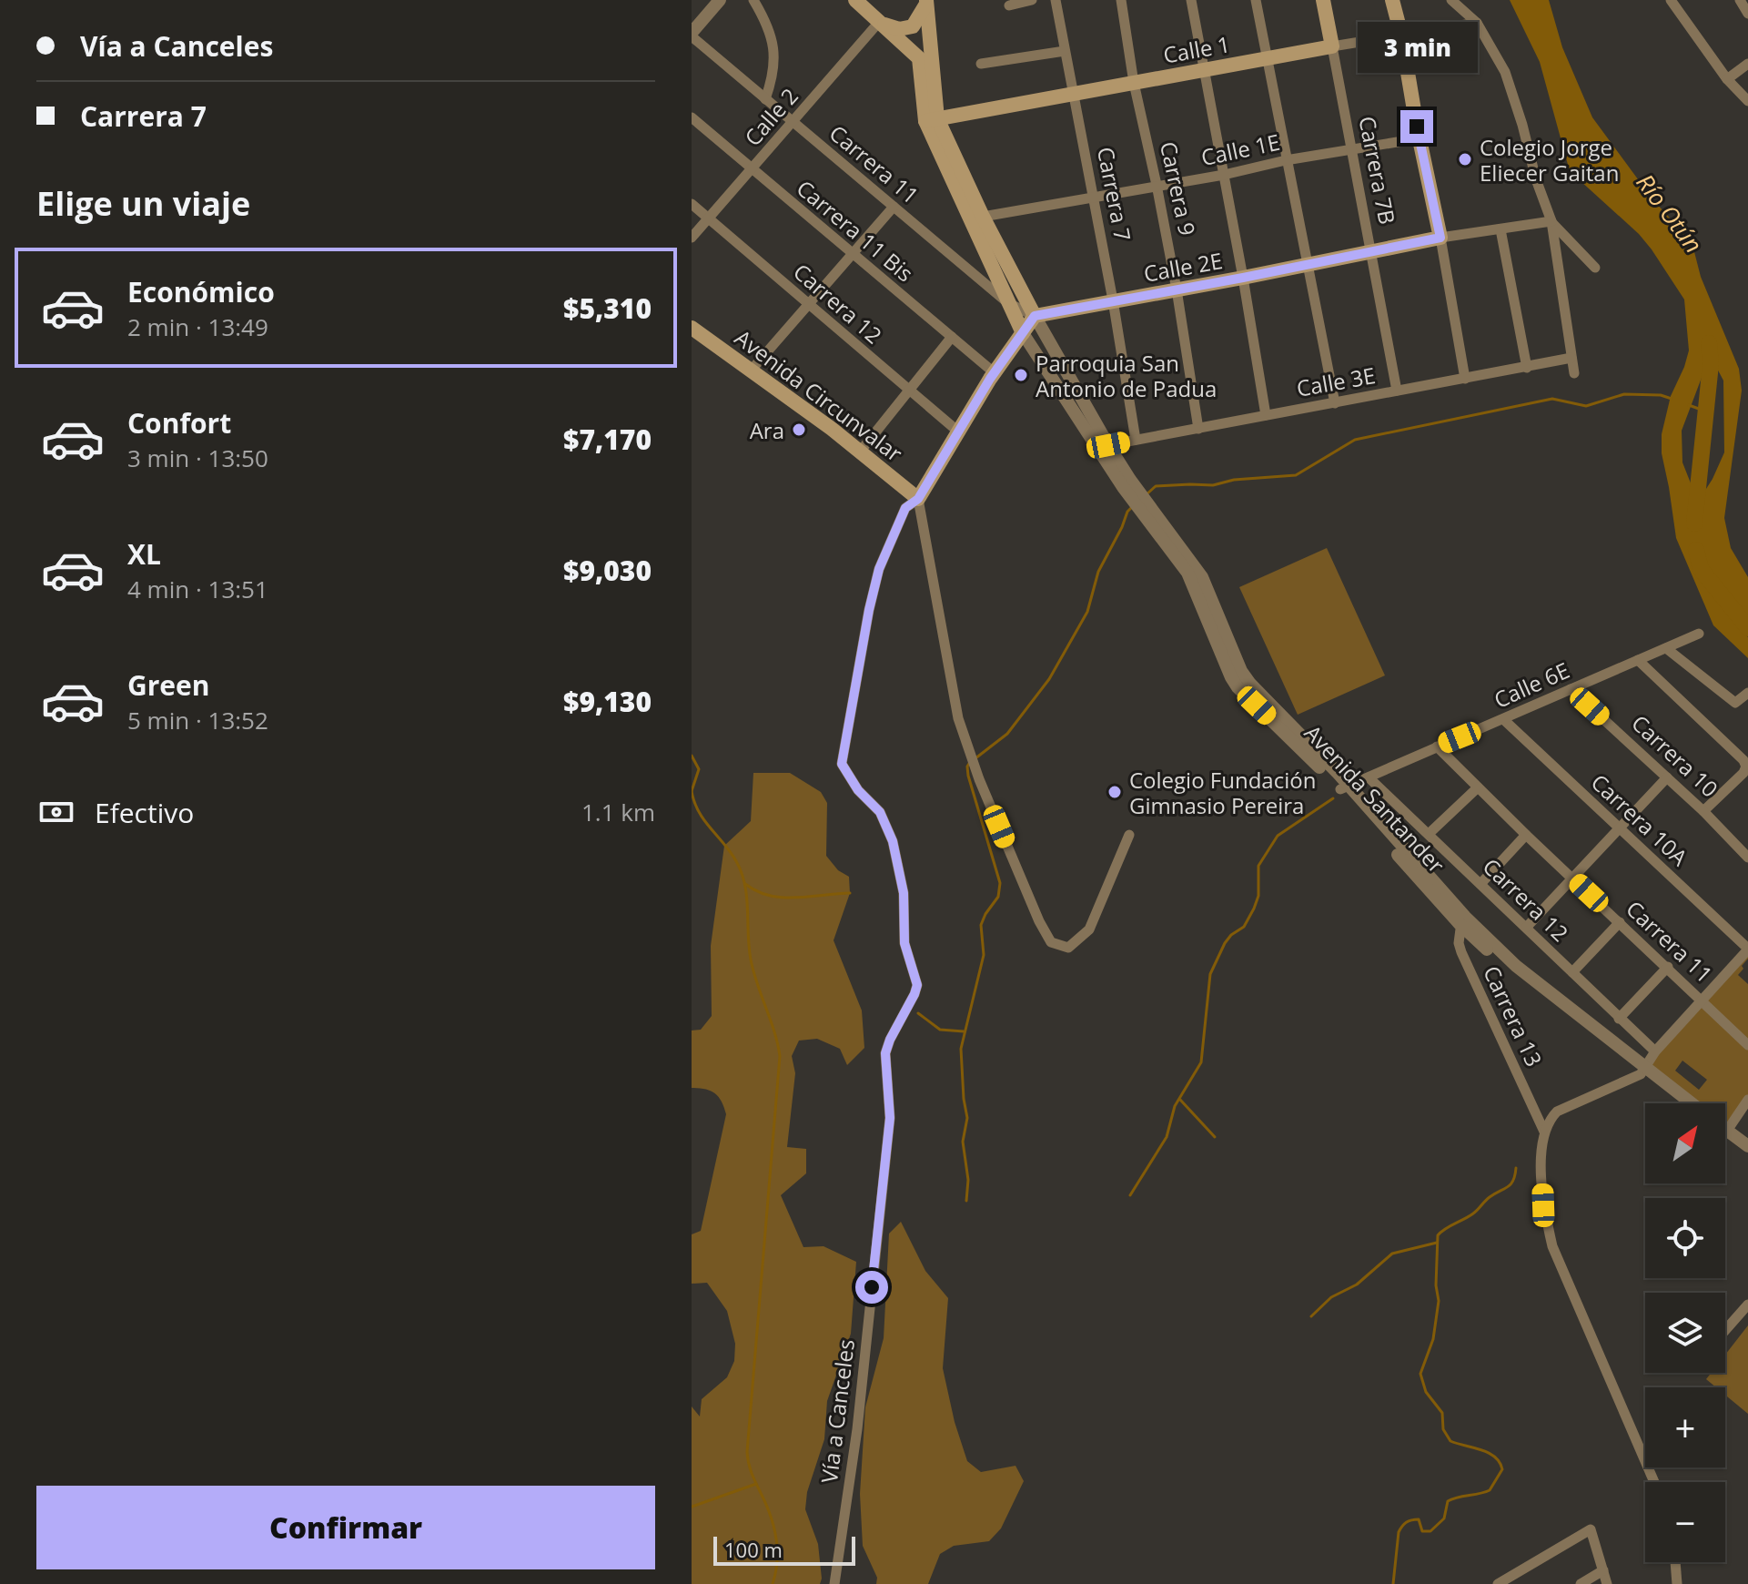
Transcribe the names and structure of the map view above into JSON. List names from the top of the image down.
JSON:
{
  "streets": {
    "main road": [
      "Calle 1",
      "Carrera 7B",
      "Calle 2E",
      "Avenida Circunvalar",
      "Avenida Santander"
    ],
    "street": [
      "Calle 2",
      "Calle 1E",
      "Carrera 11",
      "Carrera 9",
      "Carrera 7",
      "Carrera 11 Bis",
      "Carrera 12",
      "Calle 3E",
      "Calle 6E",
      "Carrera 10",
      "Carrera 10A",
      "Carrera 13",
      "Vía a Canceles"
    ]
  },
  "crossings": [
    ["Calle 1", "Carrera 7B"],
    ["Calle 1", "Carrera 9"],
    ["Calle 1", "Carrera 7"],
    ["Calle 1", "Avenida Santander"],
    ["Calle 2", "Carrera 11"],
    ["Calle 2", "Carrera 11 Bis"],
    ["Calle 2", "Carrera 12"],
    ["Calle 1E", "Carrera 7B"],
    ["Calle 1E", "Carrera 9"],
    ["Calle 1E", "Carrera 7"],
    ["Calle 1E", "Avenida Santander"],
    ["Carrera 11", "Calle 2E"],
    ["Carrera 11", "Calle 6E"],
    ["Carrera 11", "Avenida Santander"],
    ["Carrera 7B", "Calle 2E"],
    ["Carrera 7B", "Calle 3E"],
    ["Carrera 9", "Calle 2E"],
    ["Carrera 9", "Calle 3E"],
    ["Carrera 7", "Calle 2E"],
    ["Carrera 7", "Calle 3E"],
    ["Calle 2E", "Avenida Santander"],
    ["Carrera 12", "Calle 6E"],
    ["Calle 3E", "Avenida Santander"],
    ["Avenida Circunvalar", "Vía a Canceles"],
    ["Calle 6E", "Carrera 10"],
    ["Calle 6E", "Avenida Santander"],
    ["Calle 6E", "Carrera 10A"],
    ["Avenida Santander", "Carrera 13"]
  ],
  "water": ["Río Otún"],
  "places": [
    "Colegio Jorge Eliecer Gaitan",
    "Parroquia San Antonio de Padua",
    "Ara",
    "Colegio Fundación Gimnasio Pereira"
  ],
  "scale_bar": "100 m",
  "north": "top right",
  "page": {
    "banner": ["Vía a Canceles", "Carrera 7"],
    "bubble": "3 min",
    "heading": "Elige un viaje",
    "list": [
      {
        "name": "Económico",
        "note": "2 min · 13:49",
        "value": "$5,310"
      },
      {
        "name": "Confort",
        "note": "3 min · 13:50",
        "value": "$7,170"
      },
      {
        "name": "XL",
        "note": "4 min · 13:51",
        "value": "$9,030"
      },
      {
        "name": "Green",
        "note": "5 min · 13:52",
        "value": "$9,130"
      }
    ],
    "pay": ["Efectivo", "1.1 km"],
    "map_buttons": ["+", "−"],
    "buttons": "Confirmar",
    "scale": "100 m"
  }
}
